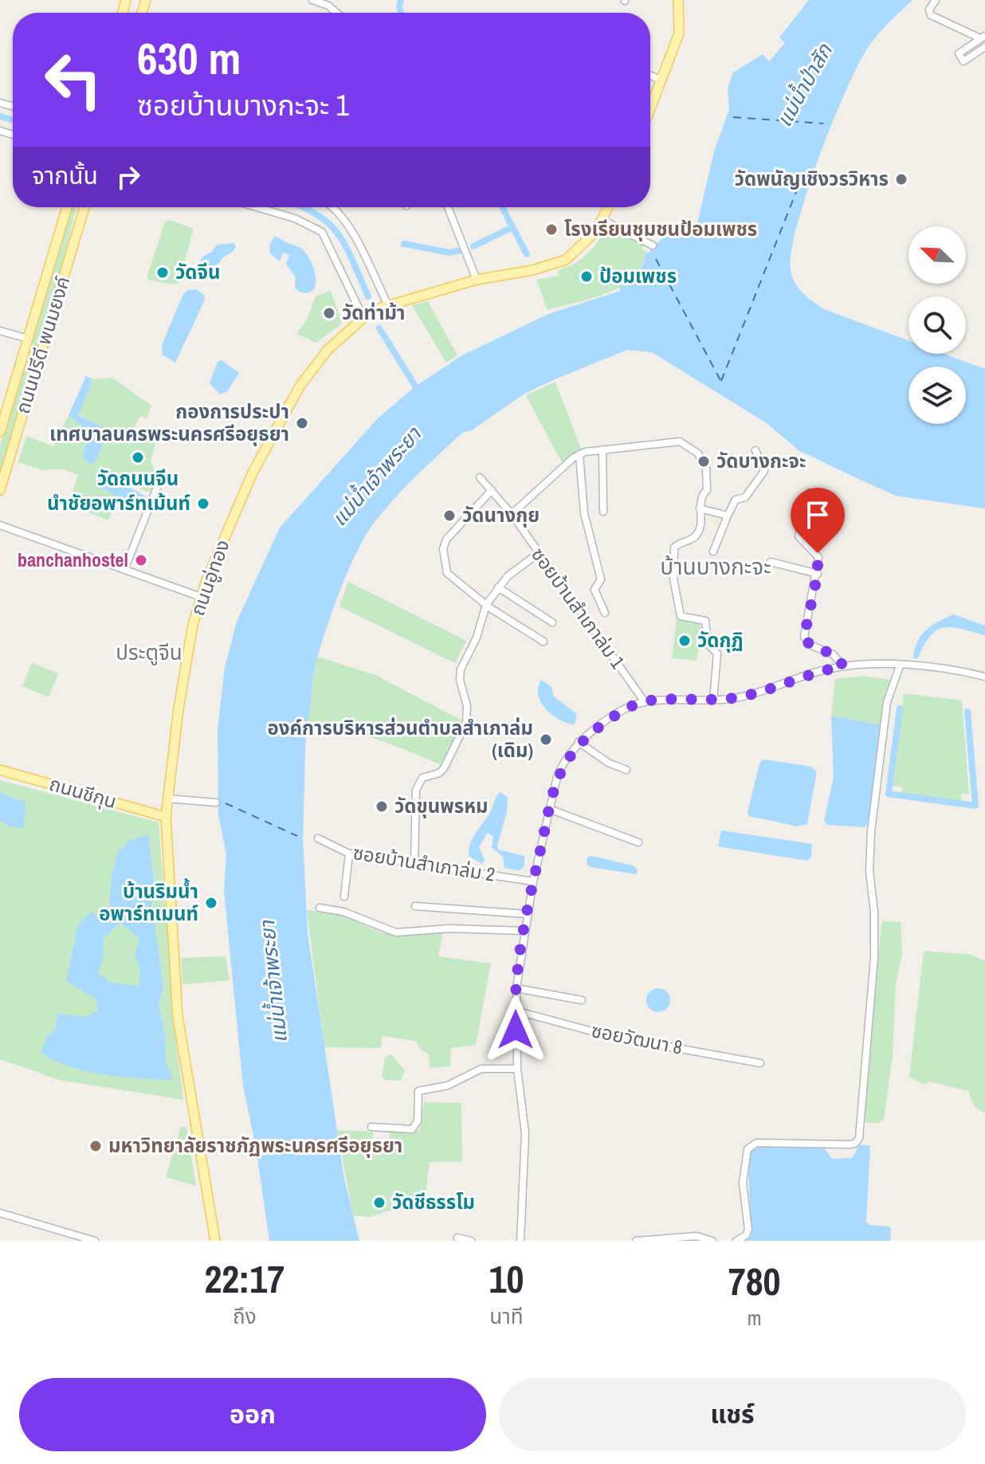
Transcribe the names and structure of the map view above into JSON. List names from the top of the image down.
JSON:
{
  "streets": {
    "main road": ["ถนนปรีดี พนมยงค์", "ถนนอู่ทอง", "ถนนชีกุน"],
    "street": ["ซอยบ้านสำเภาล่ม 1", "ซอยบ้านสำเภาล่ม 2", "ซอยวัฒนา 8"]
  },
  "crossings": [
    ["ถนนอู่ทอง", "ถนนชีกุน"]
  ],
  "districts": ["บ้านบางกะจะ", "ประตูจีน"],
  "water": ["แม่น้ำป่าสัก", "แม่น้ำเจ้าพระยา"],
  "places": [
    "วัดพนัญเชิงวรวิหาร",
    "โรงเรียนชุมชนป้อมเพชร",
    "วัดจีน",
    "ป้อมเพชร",
    "วัดท่าม้า",
    "กองการประปา เทศบาลนครพระนครศรีอยุธยา",
    "วัดถนนจีน",
    "วัดบางกะจะ",
    "นำชัยอพาร์ทเม้นท์",
    "วัดนางกุย",
    "banchanhostel",
    "วัดกุฏิ",
    "องค์การบริหารส่วนตำบลสำเภาล่ม (เดิม)",
    "วัดขุนพรหม",
    "บ้านริมน้ำ อพาร์ทเมนท์",
    "มหาวิทยาลัยราชภัฏพระนครศรีอยุธยา",
    "วัดชีธรรโม"
  ],
  "north": "top left",
  "page": {
    "turn": ["630 m", "ซอยบ้านบางกะจะ 1"],
    "then": "จากนั้น",
    "eta": [
      "22:17",
      "ถึง",
      "10",
      "นาที",
      "780",
      "m"
    ],
    "buttons": ["ออก", "แชร์"]
  }
}
